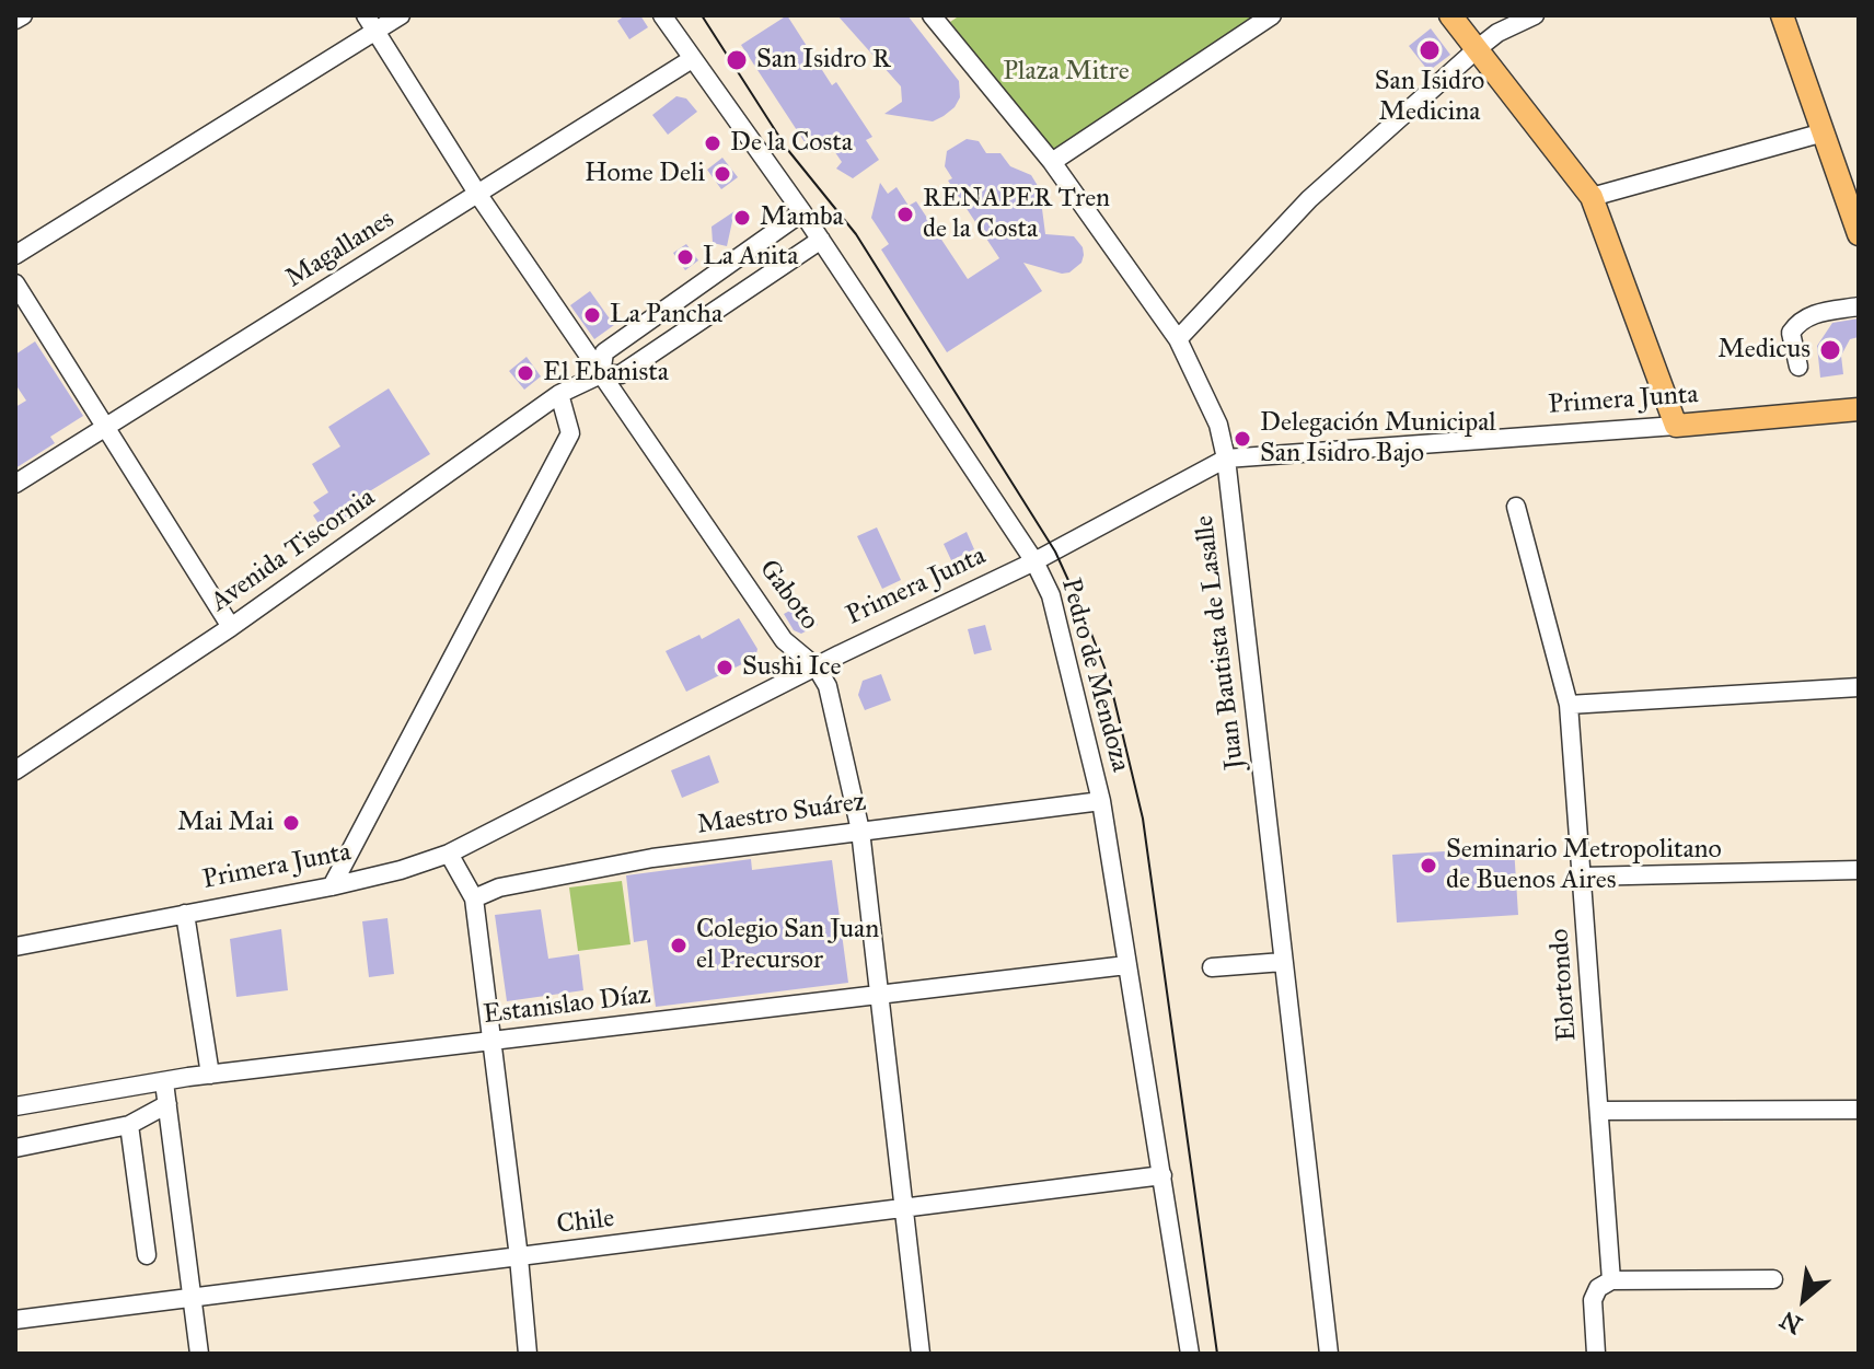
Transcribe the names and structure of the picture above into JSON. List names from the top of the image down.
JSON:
{
  "streets": {
    "main road": ["Primera Junta"],
    "street": [
      "Magallanes",
      "Avenida Tiscornia",
      "Gaboto",
      "Juan Bautista de Lasalle",
      "Pedro de Mendoza",
      "Maestro Suárez",
      "Elortondo",
      "Estanislao Díaz",
      "Chile"
    ]
  },
  "crossings": [
    ["Magallanes", "Gaboto"],
    ["Magallanes", "Pedro de Mendoza"],
    ["Primera Junta", "Gaboto"],
    ["Primera Junta", "Juan Bautista de Lasalle"],
    ["Primera Junta", "Pedro de Mendoza"],
    ["Avenida Tiscornia", "Gaboto"],
    ["Avenida Tiscornia", "Pedro de Mendoza"],
    ["Gaboto", "Maestro Suárez"],
    ["Gaboto", "Estanislao Díaz"],
    ["Gaboto", "Chile"],
    ["Pedro de Mendoza", "Maestro Suárez"],
    ["Pedro de Mendoza", "Estanislao Díaz"],
    ["Pedro de Mendoza", "Chile"]
  ],
  "parks": ["Plaza Mitre"],
  "places": [
    "San Isidro Medicina",
    "San Isidro R",
    "De la Costa",
    "Home Deli",
    "RENAPER Tren de la Costa",
    "Mamba",
    "La Anita",
    "La Pancha",
    "Medicus",
    "El Ebanista",
    "Delegación Municipal San Isidro Bajo",
    "Sushi Ice",
    "Mai Mai",
    "Seminario Metropolitano de Buenos Aires",
    "Colegio San Juan el Precursor"
  ],
  "north": "bottom left"
}
